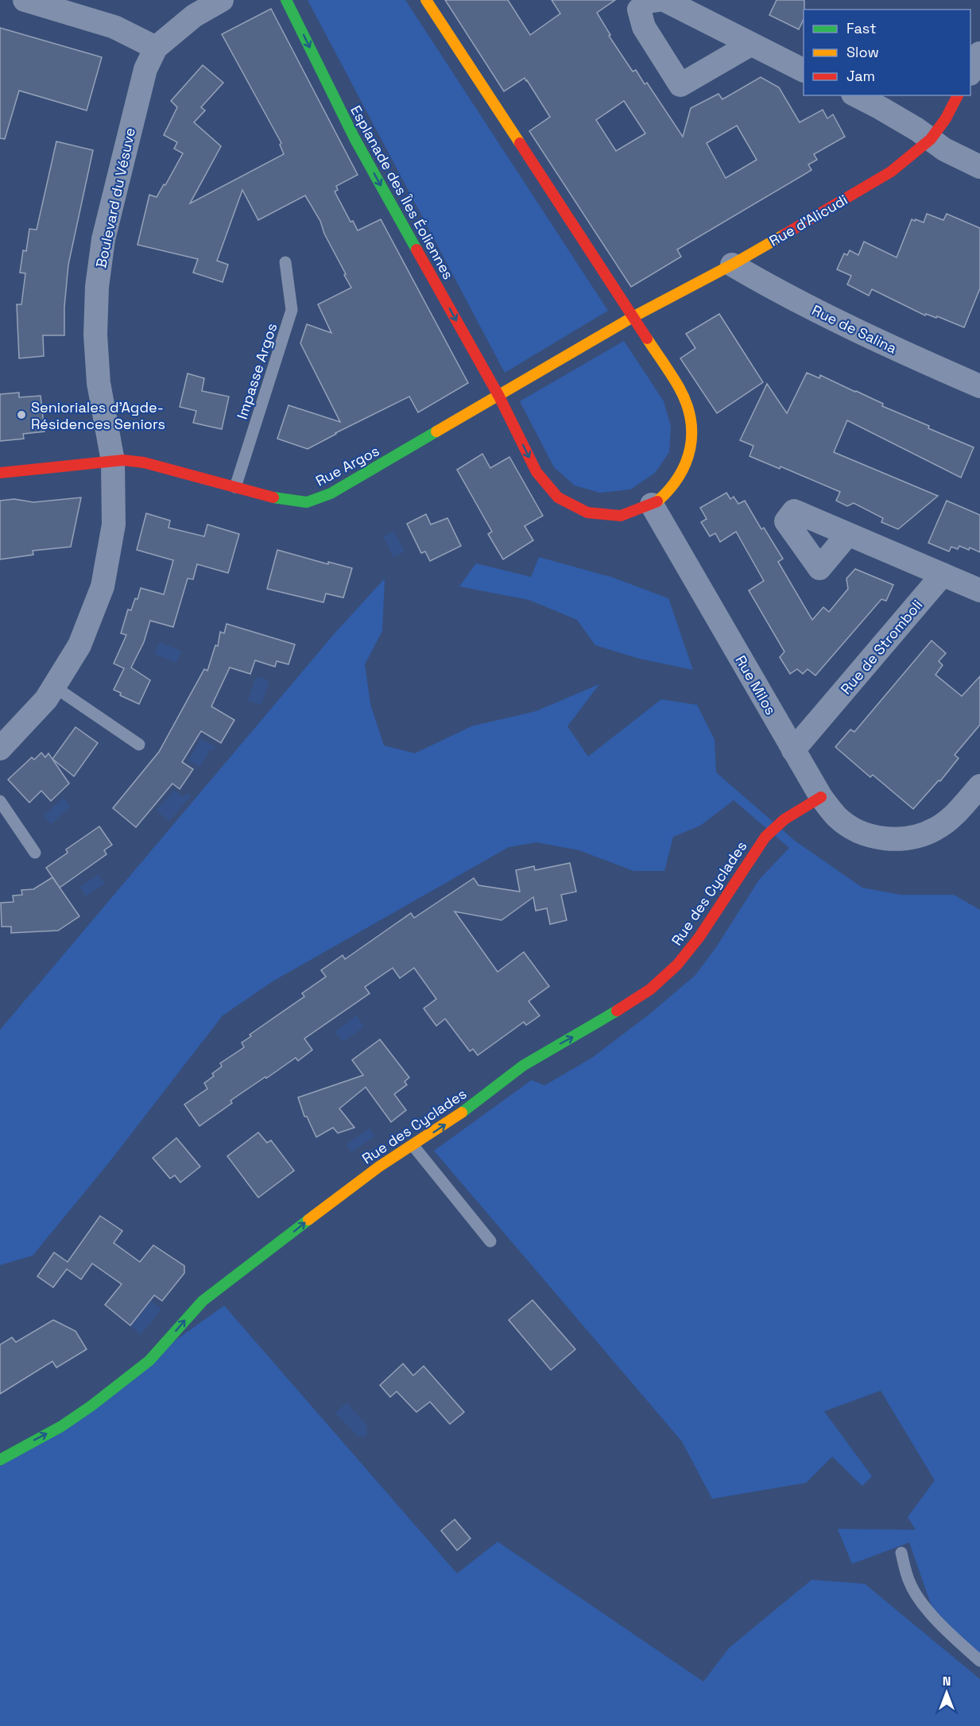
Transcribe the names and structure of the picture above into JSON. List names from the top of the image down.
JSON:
{
  "streets": {
    "street": [
      "Esplanade des Îles Éoliennes",
      "Boulevard du Vésuve",
      "Rue d'Alicudi",
      "Rue de Salina",
      "Rue Argos",
      "Rue de Stromboli",
      "Rue Milos",
      "Rue des Cyclades"
    ],
    "lane": ["Impasse Argos"]
  },
  "crossings": [
    ["Esplanade des Îles Éoliennes", "Rue d'Alicudi"],
    ["Esplanade des Îles Éoliennes", "Rue Argos"],
    ["Esplanade des Îles Éoliennes", "Rue Milos"],
    ["Boulevard du Vésuve", "Rue Argos"],
    ["Rue d'Alicudi", "Rue de Salina"],
    ["Impasse Argos", "Rue Argos"],
    ["Rue de Stromboli", "Rue Milos"],
    ["Rue Milos", "Rue des Cyclades"]
  ],
  "one_way": ["Esplanade des Îles Éoliennes", "Rue des Cyclades"],
  "places": ["Senioriales d'Agde- Résidences Seniors"],
  "legend": ["Fast", "Slow", "Jam"],
  "north": "top"
}
